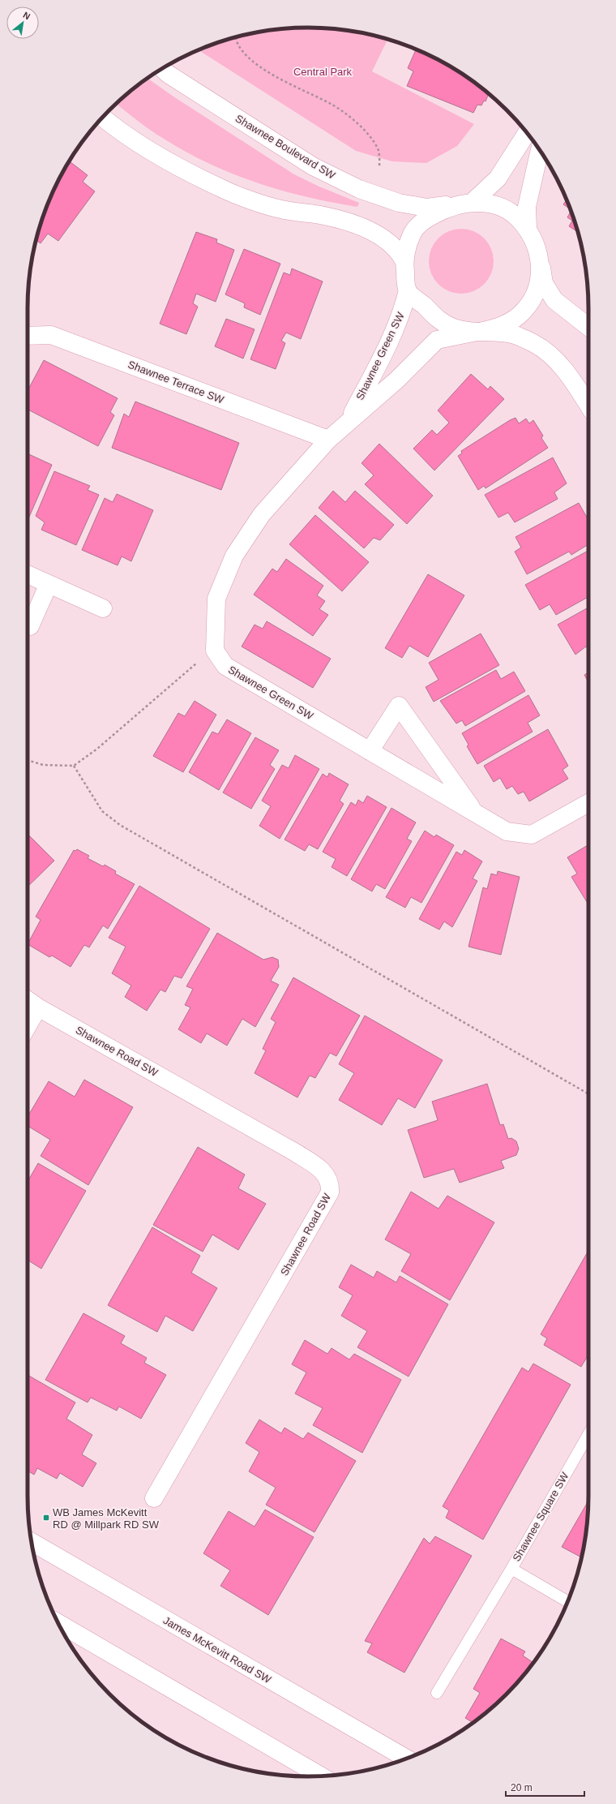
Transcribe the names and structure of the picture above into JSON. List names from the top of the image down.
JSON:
{
  "streets": {
    "street": [
      "Shawnee Boulevard SW",
      "Shawnee Green SW",
      "Shawnee Terrace SW",
      "Shawnee Road SW",
      "James McKevitt Road SW"
    ],
    "lane": ["Shawnee Square SW"]
  },
  "crossings": [
    ["Shawnee Green SW", "Shawnee Terrace SW"]
  ],
  "parks": ["Central Park"],
  "places": {
    "transit": ["WB James McKevitt RD @ Millpark RD SW"]
  },
  "scale_bar": "20 m",
  "north": "top right"
}
